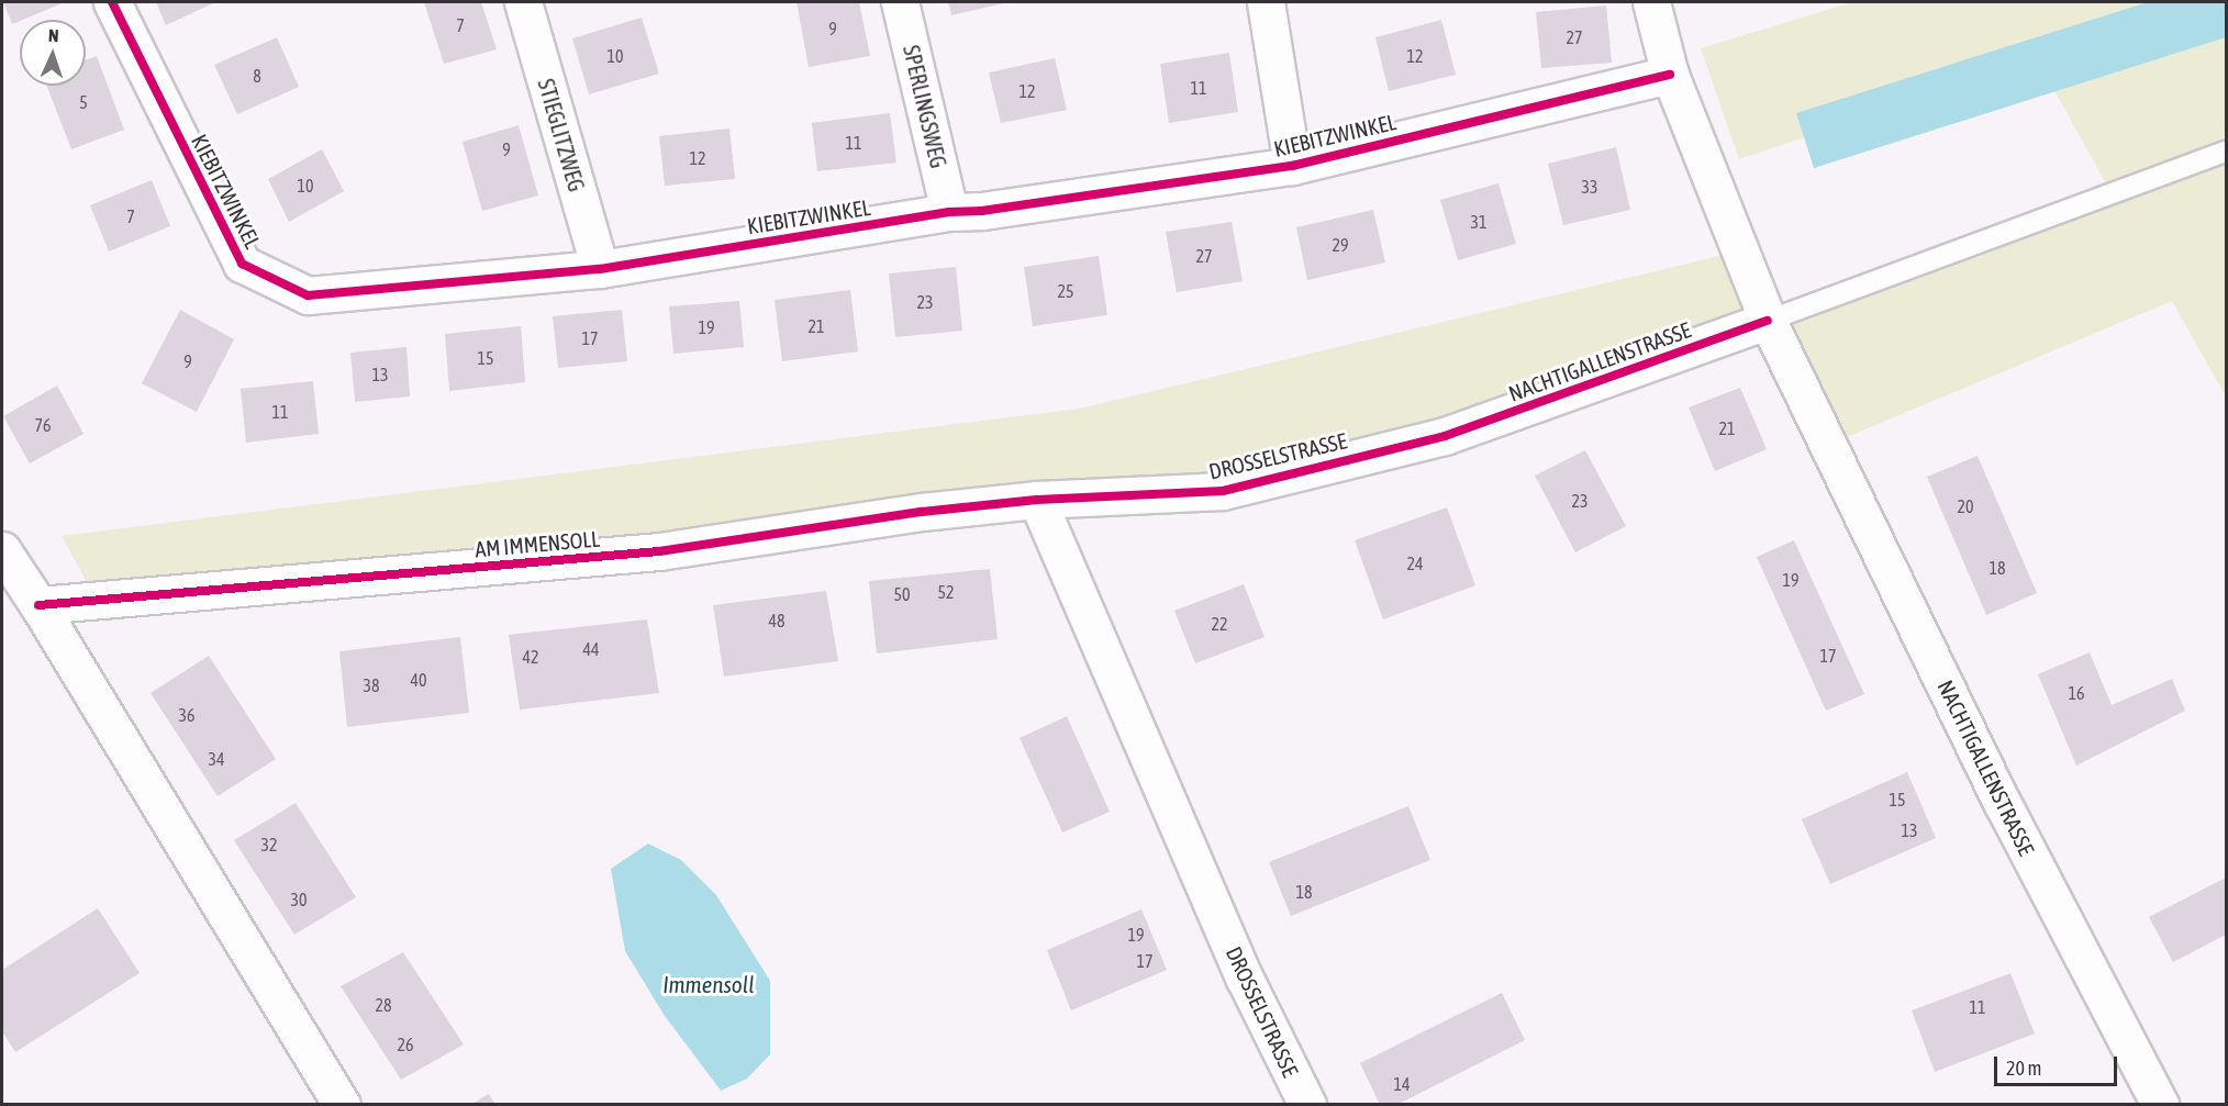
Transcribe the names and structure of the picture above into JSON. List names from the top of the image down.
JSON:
{
  "streets": {
    "street": [
      "SPERLINGSWEG",
      "STIEGLITZWEG",
      "KIEBITZWINKEL",
      "NACHTIGALLENSTRASSE",
      "DROSSELSTRASSE",
      "AM IMMENSOLL"
    ]
  },
  "crossings": [
    ["SPERLINGSWEG", "KIEBITZWINKEL"],
    ["STIEGLITZWEG", "KIEBITZWINKEL"],
    ["KIEBITZWINKEL", "NACHTIGALLENSTRASSE"],
    ["NACHTIGALLENSTRASSE", "DROSSELSTRASSE"],
    ["DROSSELSTRASSE", "AM IMMENSOLL"]
  ],
  "water": ["Immensoll"],
  "house_numbers": [
    "7",
    "9",
    "27",
    "10",
    "12",
    "8",
    "11",
    "12",
    "5",
    "11",
    "9",
    "12",
    "10",
    "33",
    "7",
    "31",
    "29",
    "27",
    "25",
    "23",
    "21",
    "19",
    "17",
    "15",
    "9",
    "13",
    "11",
    "76",
    "21",
    "23",
    "20",
    "24",
    "18",
    "19",
    "52",
    "50",
    "48",
    "22",
    "44",
    "17",
    "42",
    "40",
    "38",
    "16",
    "36",
    "34",
    "15",
    "13",
    "32",
    "18",
    "30",
    "19",
    "17",
    "28",
    "11",
    "26",
    "14"
  ],
  "scale_bar": "20 m",
  "north": "top"
}
